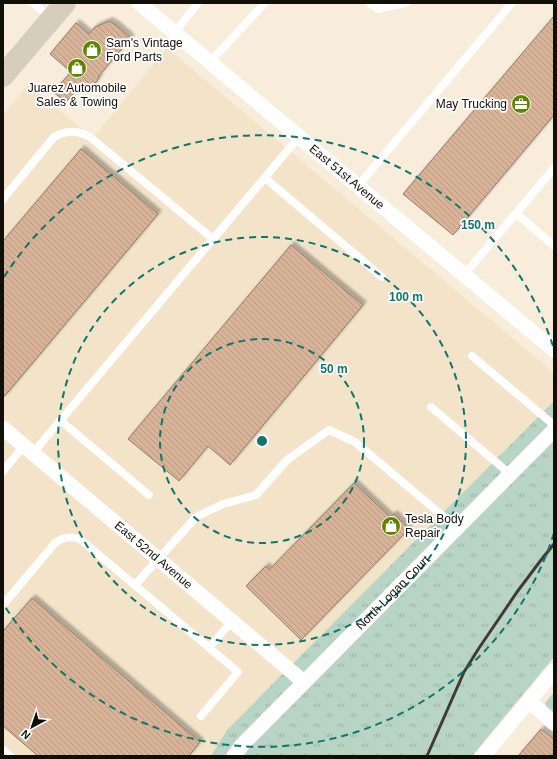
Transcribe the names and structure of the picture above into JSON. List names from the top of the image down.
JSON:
{
  "streets": {
    "street": ["East 51st Avenue", "East 52nd Avenue", "North Logan Court"]
  },
  "crossings": [
    ["East 52nd Avenue", "North Logan Court"]
  ],
  "places": {
    "shop": ["Sam's Vintage Ford Parts", "Juarez Automobile Sales & Towing", "Tesla Body Repair"],
    "office": ["May Trucking"]
  },
  "north": "bottom left",
  "rings": ["150 m", "100 m", "50 m"]
}
